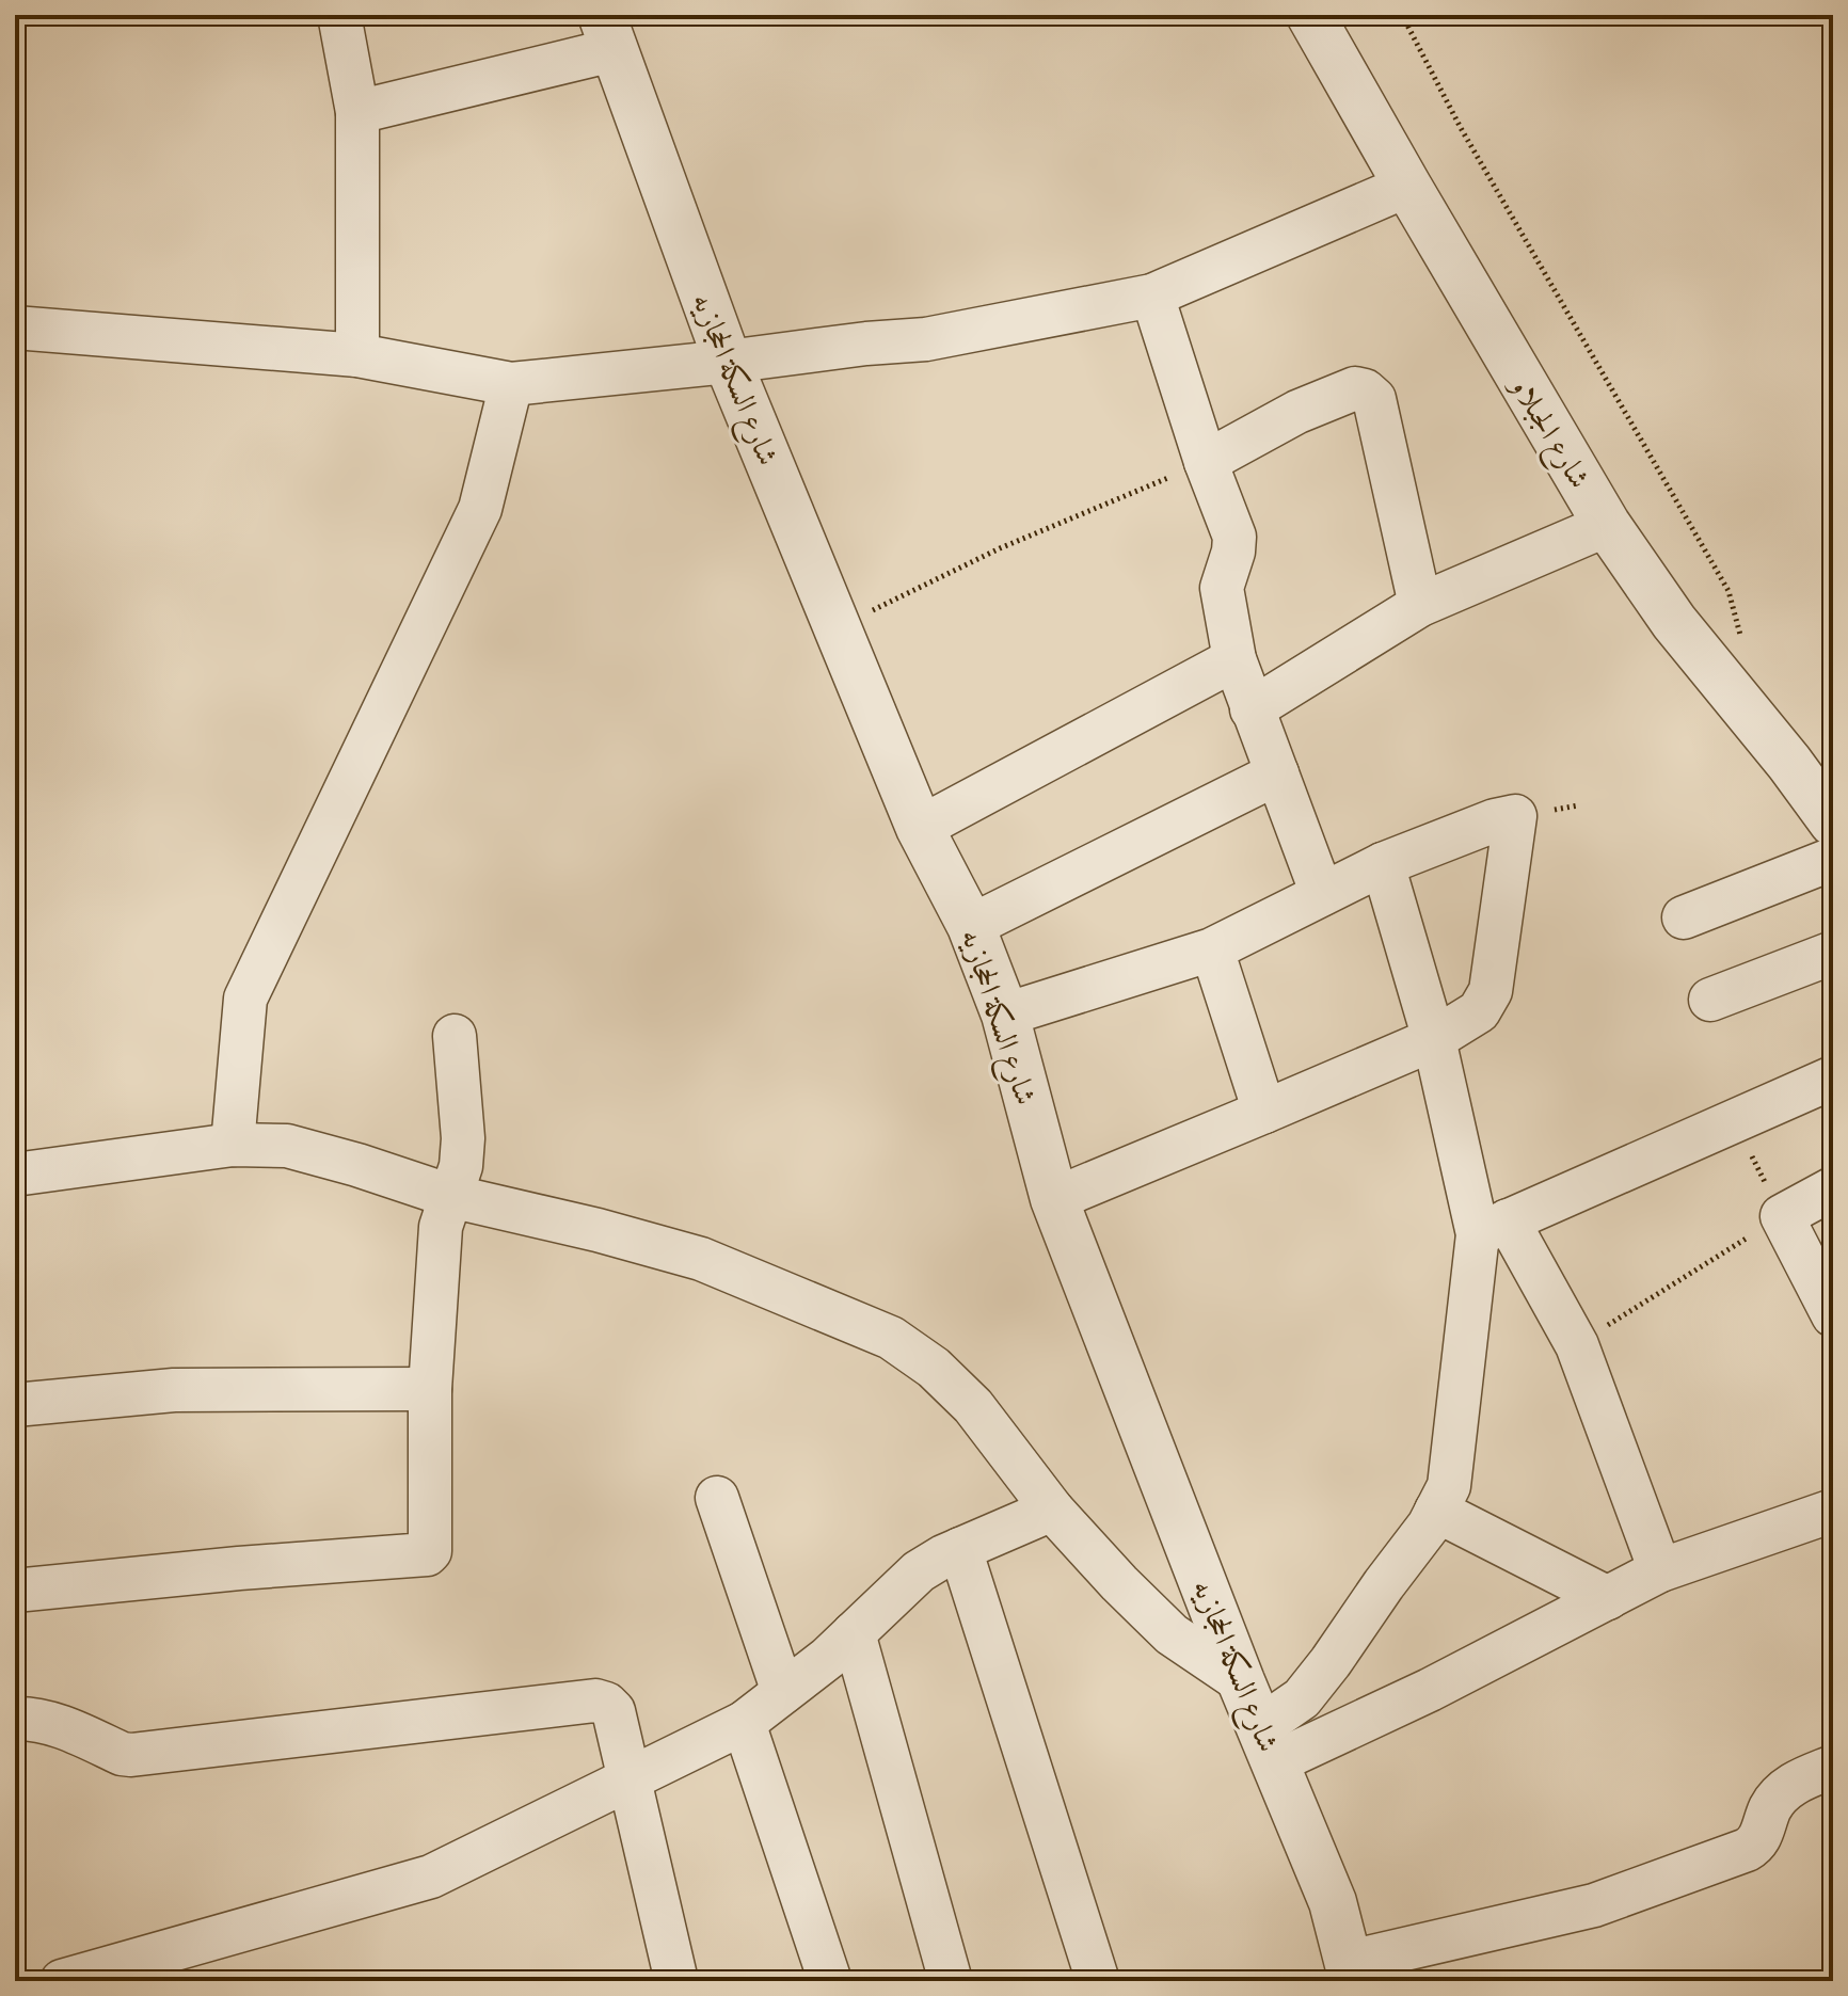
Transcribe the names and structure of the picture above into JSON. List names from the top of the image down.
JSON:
{
  "streets": {
    "street": ["شارع السكة الحجازيه", "شارع الجبلاو"]
  }
}
